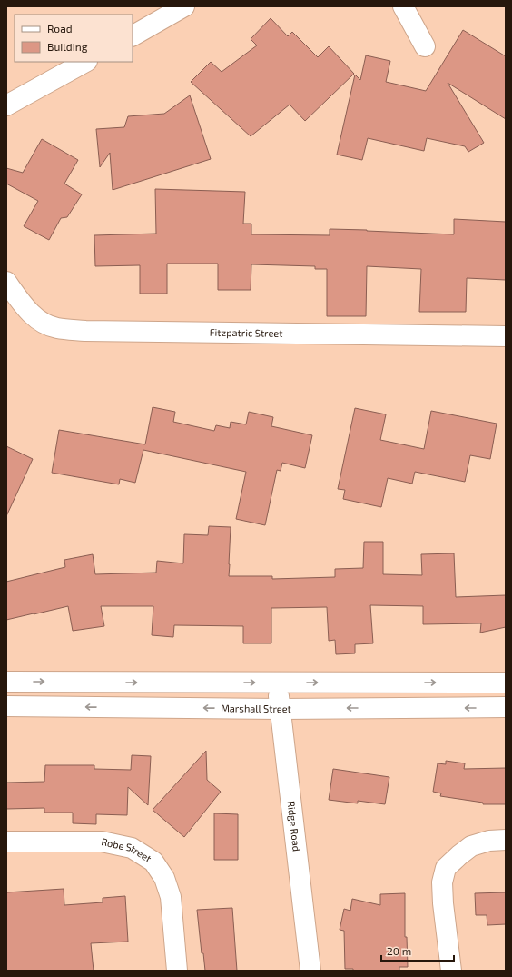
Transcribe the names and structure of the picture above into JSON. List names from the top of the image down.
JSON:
{
  "streets": {
    "street": [
      "Fitzpatric Street",
      "Marshall Street",
      "Ridge Road",
      "Robe Street"
    ]
  },
  "crossings": [
    ["Marshall Street", "Ridge Road"]
  ],
  "legend": ["Road", "Building"],
  "scale_bar": "20 m"
}
